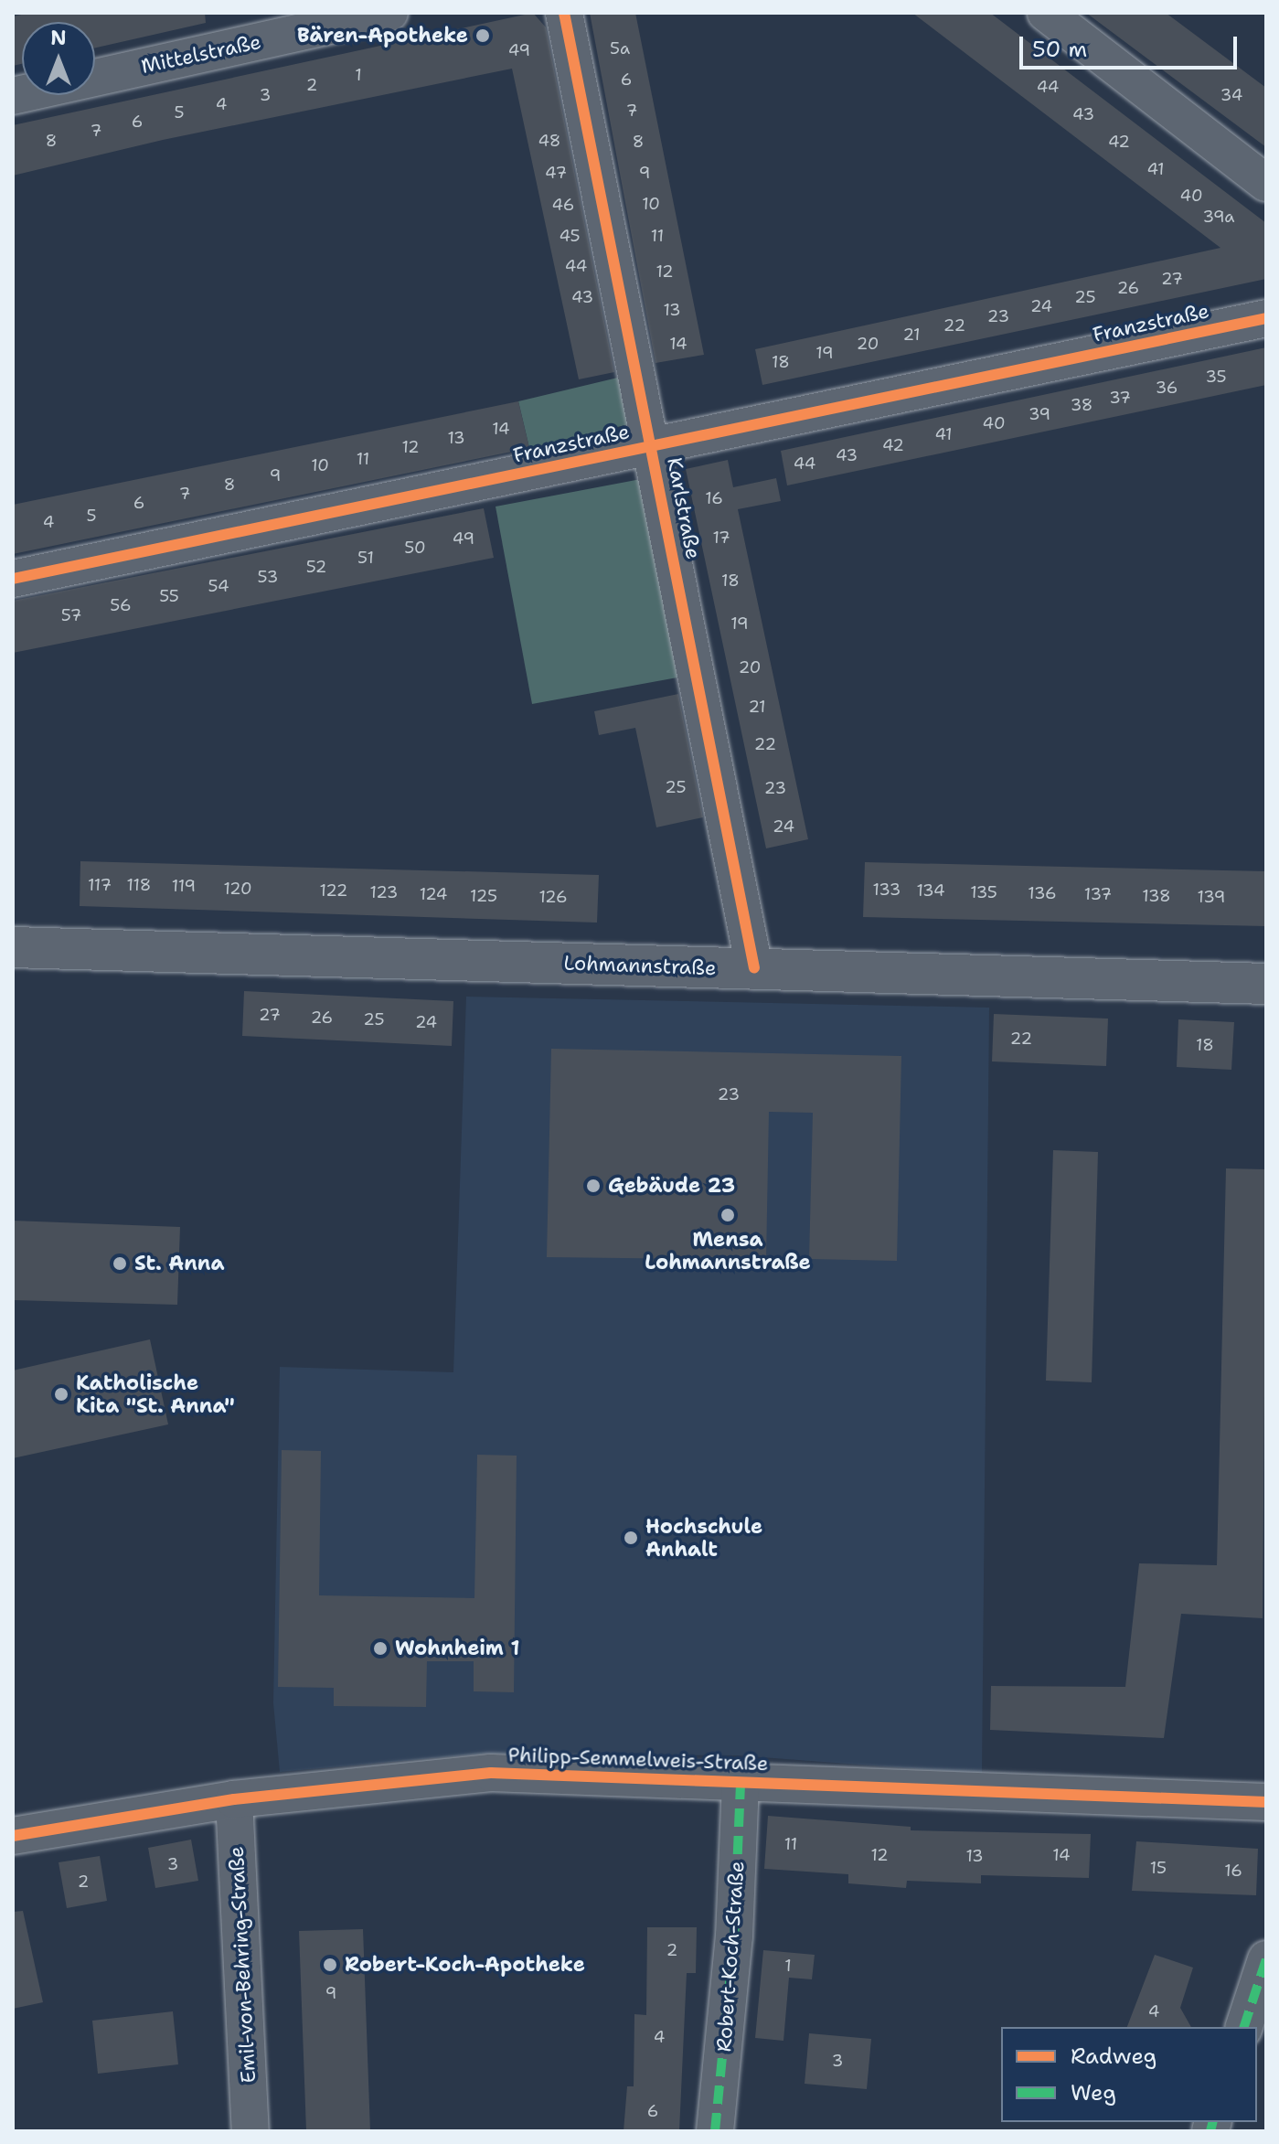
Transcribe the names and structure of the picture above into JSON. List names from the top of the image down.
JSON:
{
  "streets": {
    "main road": ["Lohmannstraße"],
    "street": [
      "Mittelstraße",
      "Franzstraße",
      "Karlstraße",
      "Philipp-Semmelweis-Straße",
      "Robert-Koch-Straße",
      "Emil-von-Behring-Straße"
    ]
  },
  "crossings": [
    ["Franzstraße", "Karlstraße"],
    ["Karlstraße", "Lohmannstraße"],
    ["Philipp-Semmelweis-Straße", "Robert-Koch-Straße"],
    ["Philipp-Semmelweis-Straße", "Emil-von-Behring-Straße"]
  ],
  "places": [
    "Bären-Apotheke",
    "Gebäude 23",
    "Mensa Lohmannstraße",
    "St. Anna",
    "Katholische Kita \"St. Anna\"",
    "Hochschule Anhalt",
    "Wohnheim 1",
    "Robert-Koch-Apotheke"
  ],
  "house_numbers": [
    "5a",
    "49",
    "1",
    "6",
    "2",
    "44",
    "3",
    "34",
    "4",
    "7",
    "5",
    "43",
    "6",
    "7",
    "8",
    "48",
    "8",
    "42",
    "41",
    "47",
    "9",
    "40",
    "10",
    "46",
    "39a",
    "45",
    "11",
    "44",
    "12",
    "27",
    "26",
    "43",
    "25",
    "24",
    "13",
    "23",
    "22",
    "21",
    "14",
    "20",
    "19",
    "18",
    "35",
    "36",
    "37",
    "38",
    "39",
    "40",
    "14",
    "41",
    "13",
    "42",
    "12",
    "43",
    "11",
    "44",
    "10",
    "9",
    "8",
    "7",
    "16",
    "6",
    "5",
    "4",
    "17",
    "49",
    "50",
    "51",
    "52",
    "53",
    "18",
    "54",
    "55",
    "56",
    "57",
    "19",
    "20",
    "21",
    "22",
    "25",
    "23",
    "24",
    "117",
    "118",
    "119",
    "120",
    "133",
    "122",
    "134",
    "123",
    "135",
    "136",
    "124",
    "137",
    "125",
    "138",
    "126",
    "139",
    "27",
    "26",
    "25",
    "24",
    "22",
    "18",
    "23",
    "11",
    "12",
    "14",
    "13",
    "3",
    "15",
    "16",
    "2",
    "2",
    "1",
    "9",
    "4",
    "4",
    "3",
    "6"
  ],
  "legend": ["Radweg", "Weg"],
  "scale_bar": "50 m",
  "north": "top"
}
